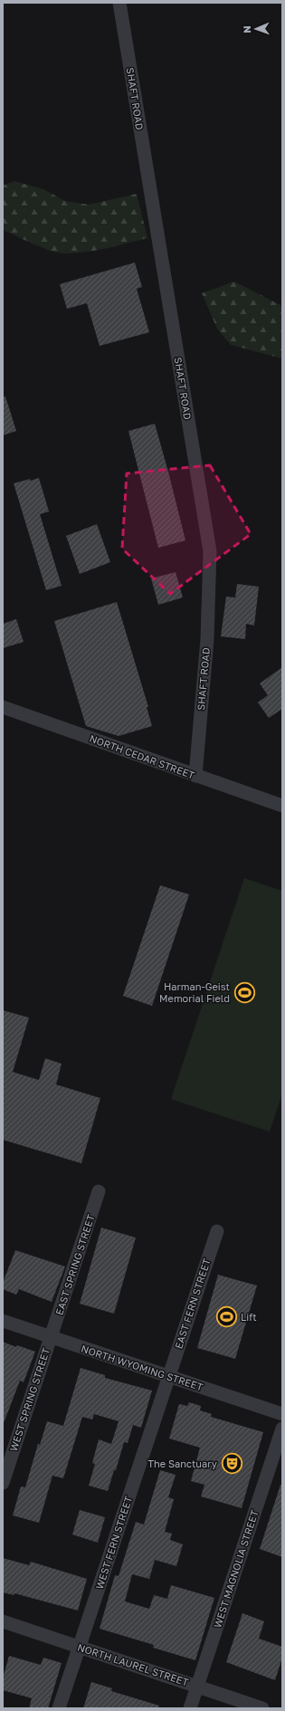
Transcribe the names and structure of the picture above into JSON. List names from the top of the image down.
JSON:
{
  "streets": {
    "street": [
      "SHAFT ROAD",
      "NORTH CEDAR STREET",
      "EAST SPRING STREET",
      "EAST FERN STREET",
      "NORTH WYOMING STREET",
      "WEST SPRING STREET",
      "WEST FERN STREET",
      "WEST MAGNOLIA STREET",
      "NORTH LAUREL STREET"
    ]
  },
  "crossings": [
    ["SHAFT ROAD", "NORTH CEDAR STREET"],
    ["EAST SPRING STREET", "NORTH WYOMING STREET"],
    ["EAST SPRING STREET", "WEST SPRING STREET"],
    ["EAST FERN STREET", "NORTH WYOMING STREET"],
    ["EAST FERN STREET", "WEST FERN STREET"],
    ["NORTH WYOMING STREET", "WEST SPRING STREET"],
    ["NORTH WYOMING STREET", "WEST FERN STREET"],
    ["WEST FERN STREET", "NORTH LAUREL STREET"],
    ["WEST MAGNOLIA STREET", "NORTH LAUREL STREET"]
  ],
  "places": {
    "sports": ["Harman-Geist Memorial Field", "Lift"],
    "theatre": ["The Sanctuary"]
  },
  "north": "left"
}
